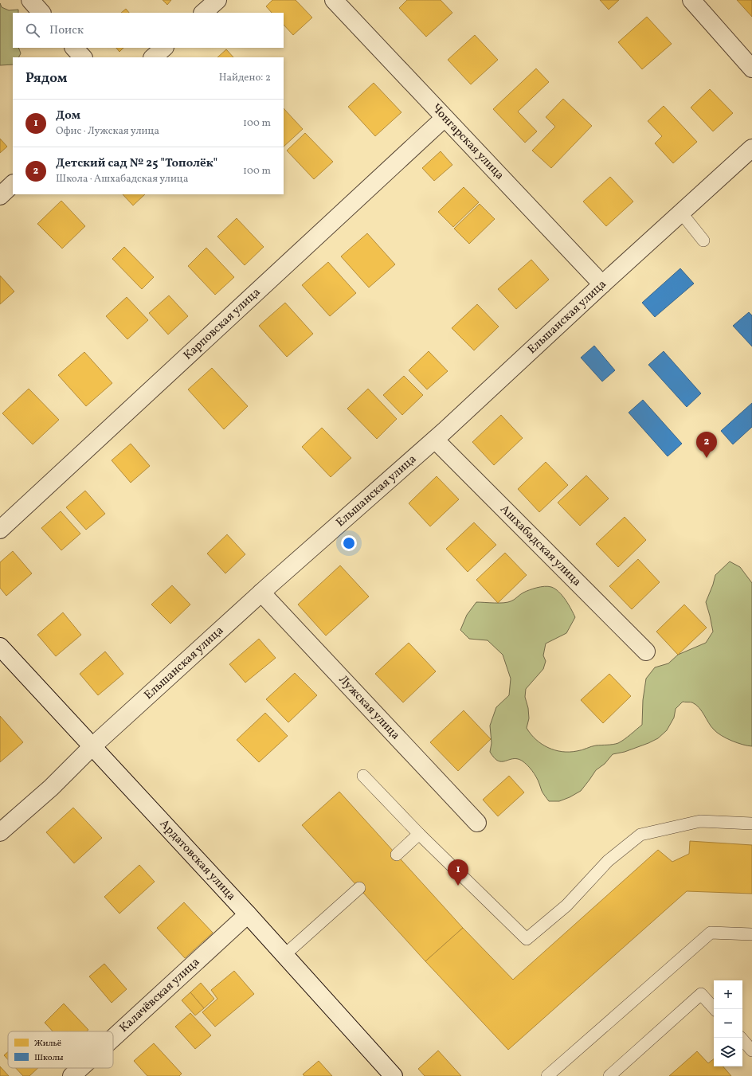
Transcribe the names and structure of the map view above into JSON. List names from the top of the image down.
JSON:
{
  "streets": {
    "street": [
      "Чонгарская улица",
      "Ельшанская улица",
      "Карповская улица",
      "Ашхабадская улица",
      "Лужская улица",
      "Ардатовская улица",
      "Калачёвская улица"
    ]
  },
  "crossings": [
    ["Чонгарская улица", "Ельшанская улица"],
    ["Чонгарская улица", "Карповская улица"],
    ["Ельшанская улица", "Ашхабадская улица"],
    ["Ельшанская улица", "Лужская улица"],
    ["Ельшанская улица", "Ардатовская улица"],
    ["Ардатовская улица", "Калачёвская улица"]
  ],
  "legend": ["Жильё", "Школы"],
  "page": {
    "search": "Поиск",
    "heading": ["Рядом", "Найдено: 2"],
    "list": [
      {
        "mark": "1",
        "name": "Дом",
        "note": "Офис · Лужская улица",
        "value": "100 m"
      },
      {
        "mark": "2",
        "name": "Детский сад № 25 \"Тополёк\"",
        "note": "Школа · Ашхабадская улица",
        "value": "100 m"
      }
    ],
    "pins": ["2", "1"],
    "map_buttons": ["+", "−"]
  }
}
